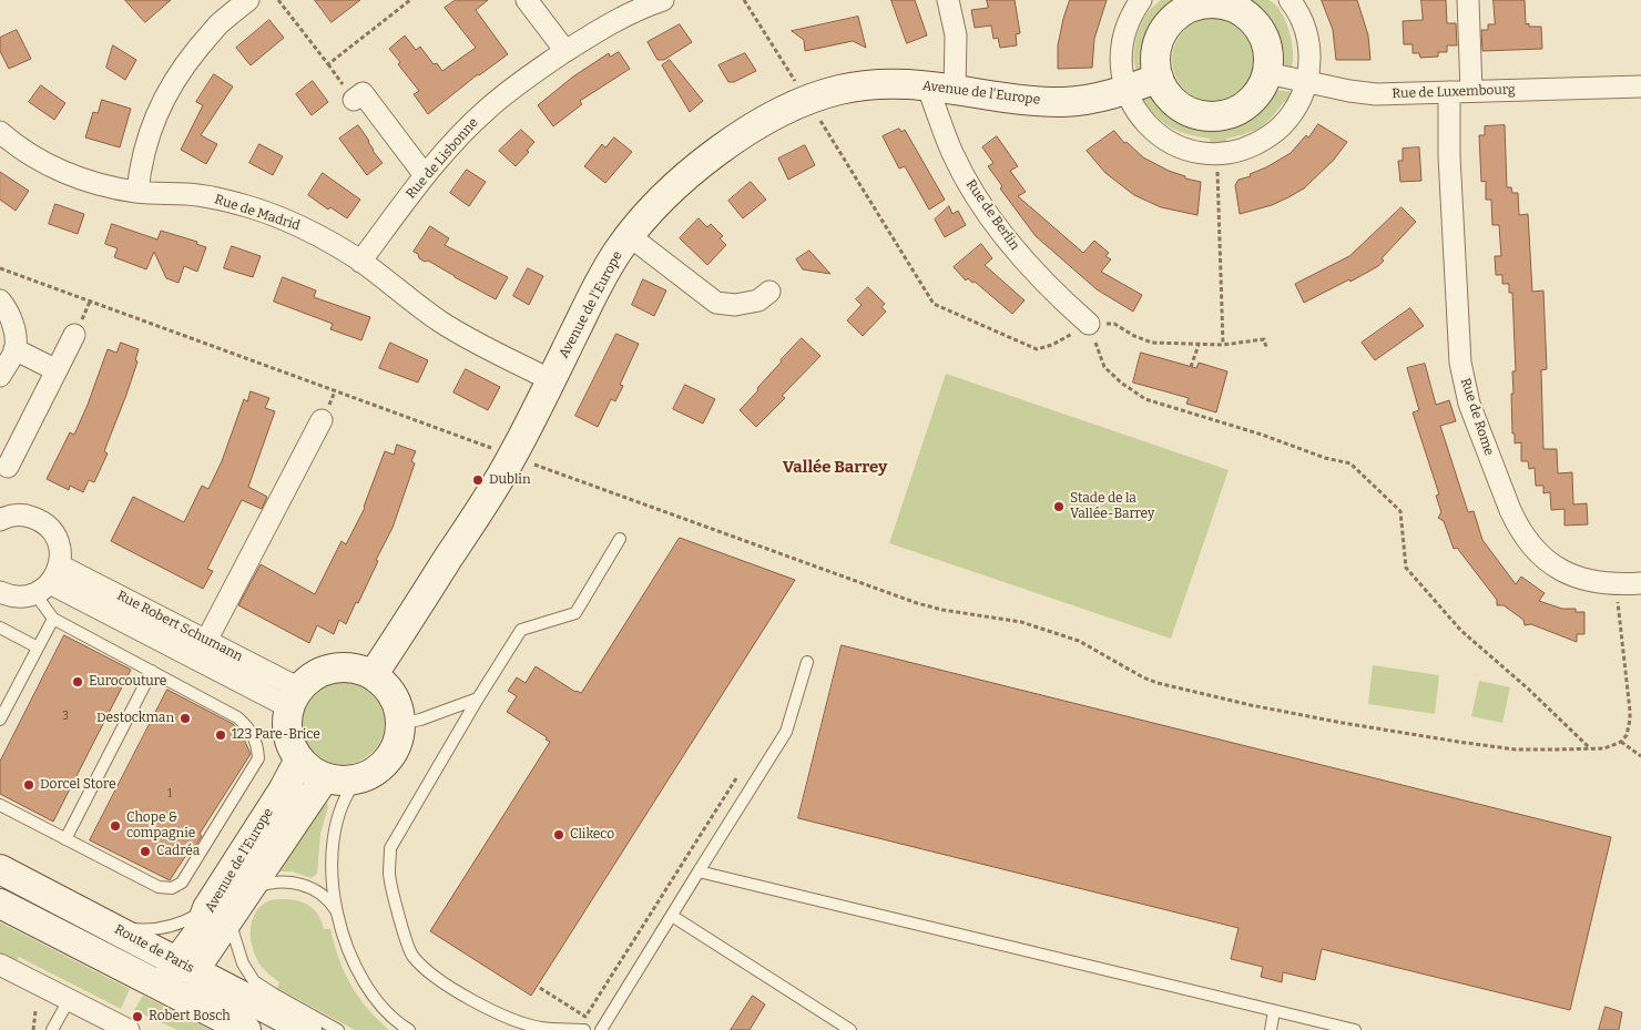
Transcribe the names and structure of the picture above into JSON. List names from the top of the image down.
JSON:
{
  "streets": {
    "street": [
      "Rue de Luxembourg",
      "Avenue de l'Europe",
      "Rue de Lisbonne",
      "Rue de Madrid",
      "Rue de Berlin",
      "Rue de Rome",
      "Rue Robert Schumann",
      "Route de Paris"
    ]
  },
  "crossings": [
    ["Rue de Luxembourg", "Avenue de l'Europe"],
    ["Rue de Luxembourg", "Rue de Rome"],
    ["Avenue de l'Europe", "Rue de Madrid"],
    ["Avenue de l'Europe", "Rue de Berlin"],
    ["Avenue de l'Europe", "Rue Robert Schumann"],
    ["Avenue de l'Europe", "Route de Paris"],
    ["Rue de Lisbonne", "Rue de Madrid"]
  ],
  "districts": ["Vallée Barrey"],
  "places": [
    "Dublin",
    "Stade de la Vallée-Barrey",
    "Eurocouture",
    "Destockman",
    "123 Pare-Brice",
    "Dorcel Store",
    "Chope & compagnie",
    "Clikeco",
    "Cadréa",
    "Robert Bosch"
  ],
  "house_numbers": ["3", "1"]
}
